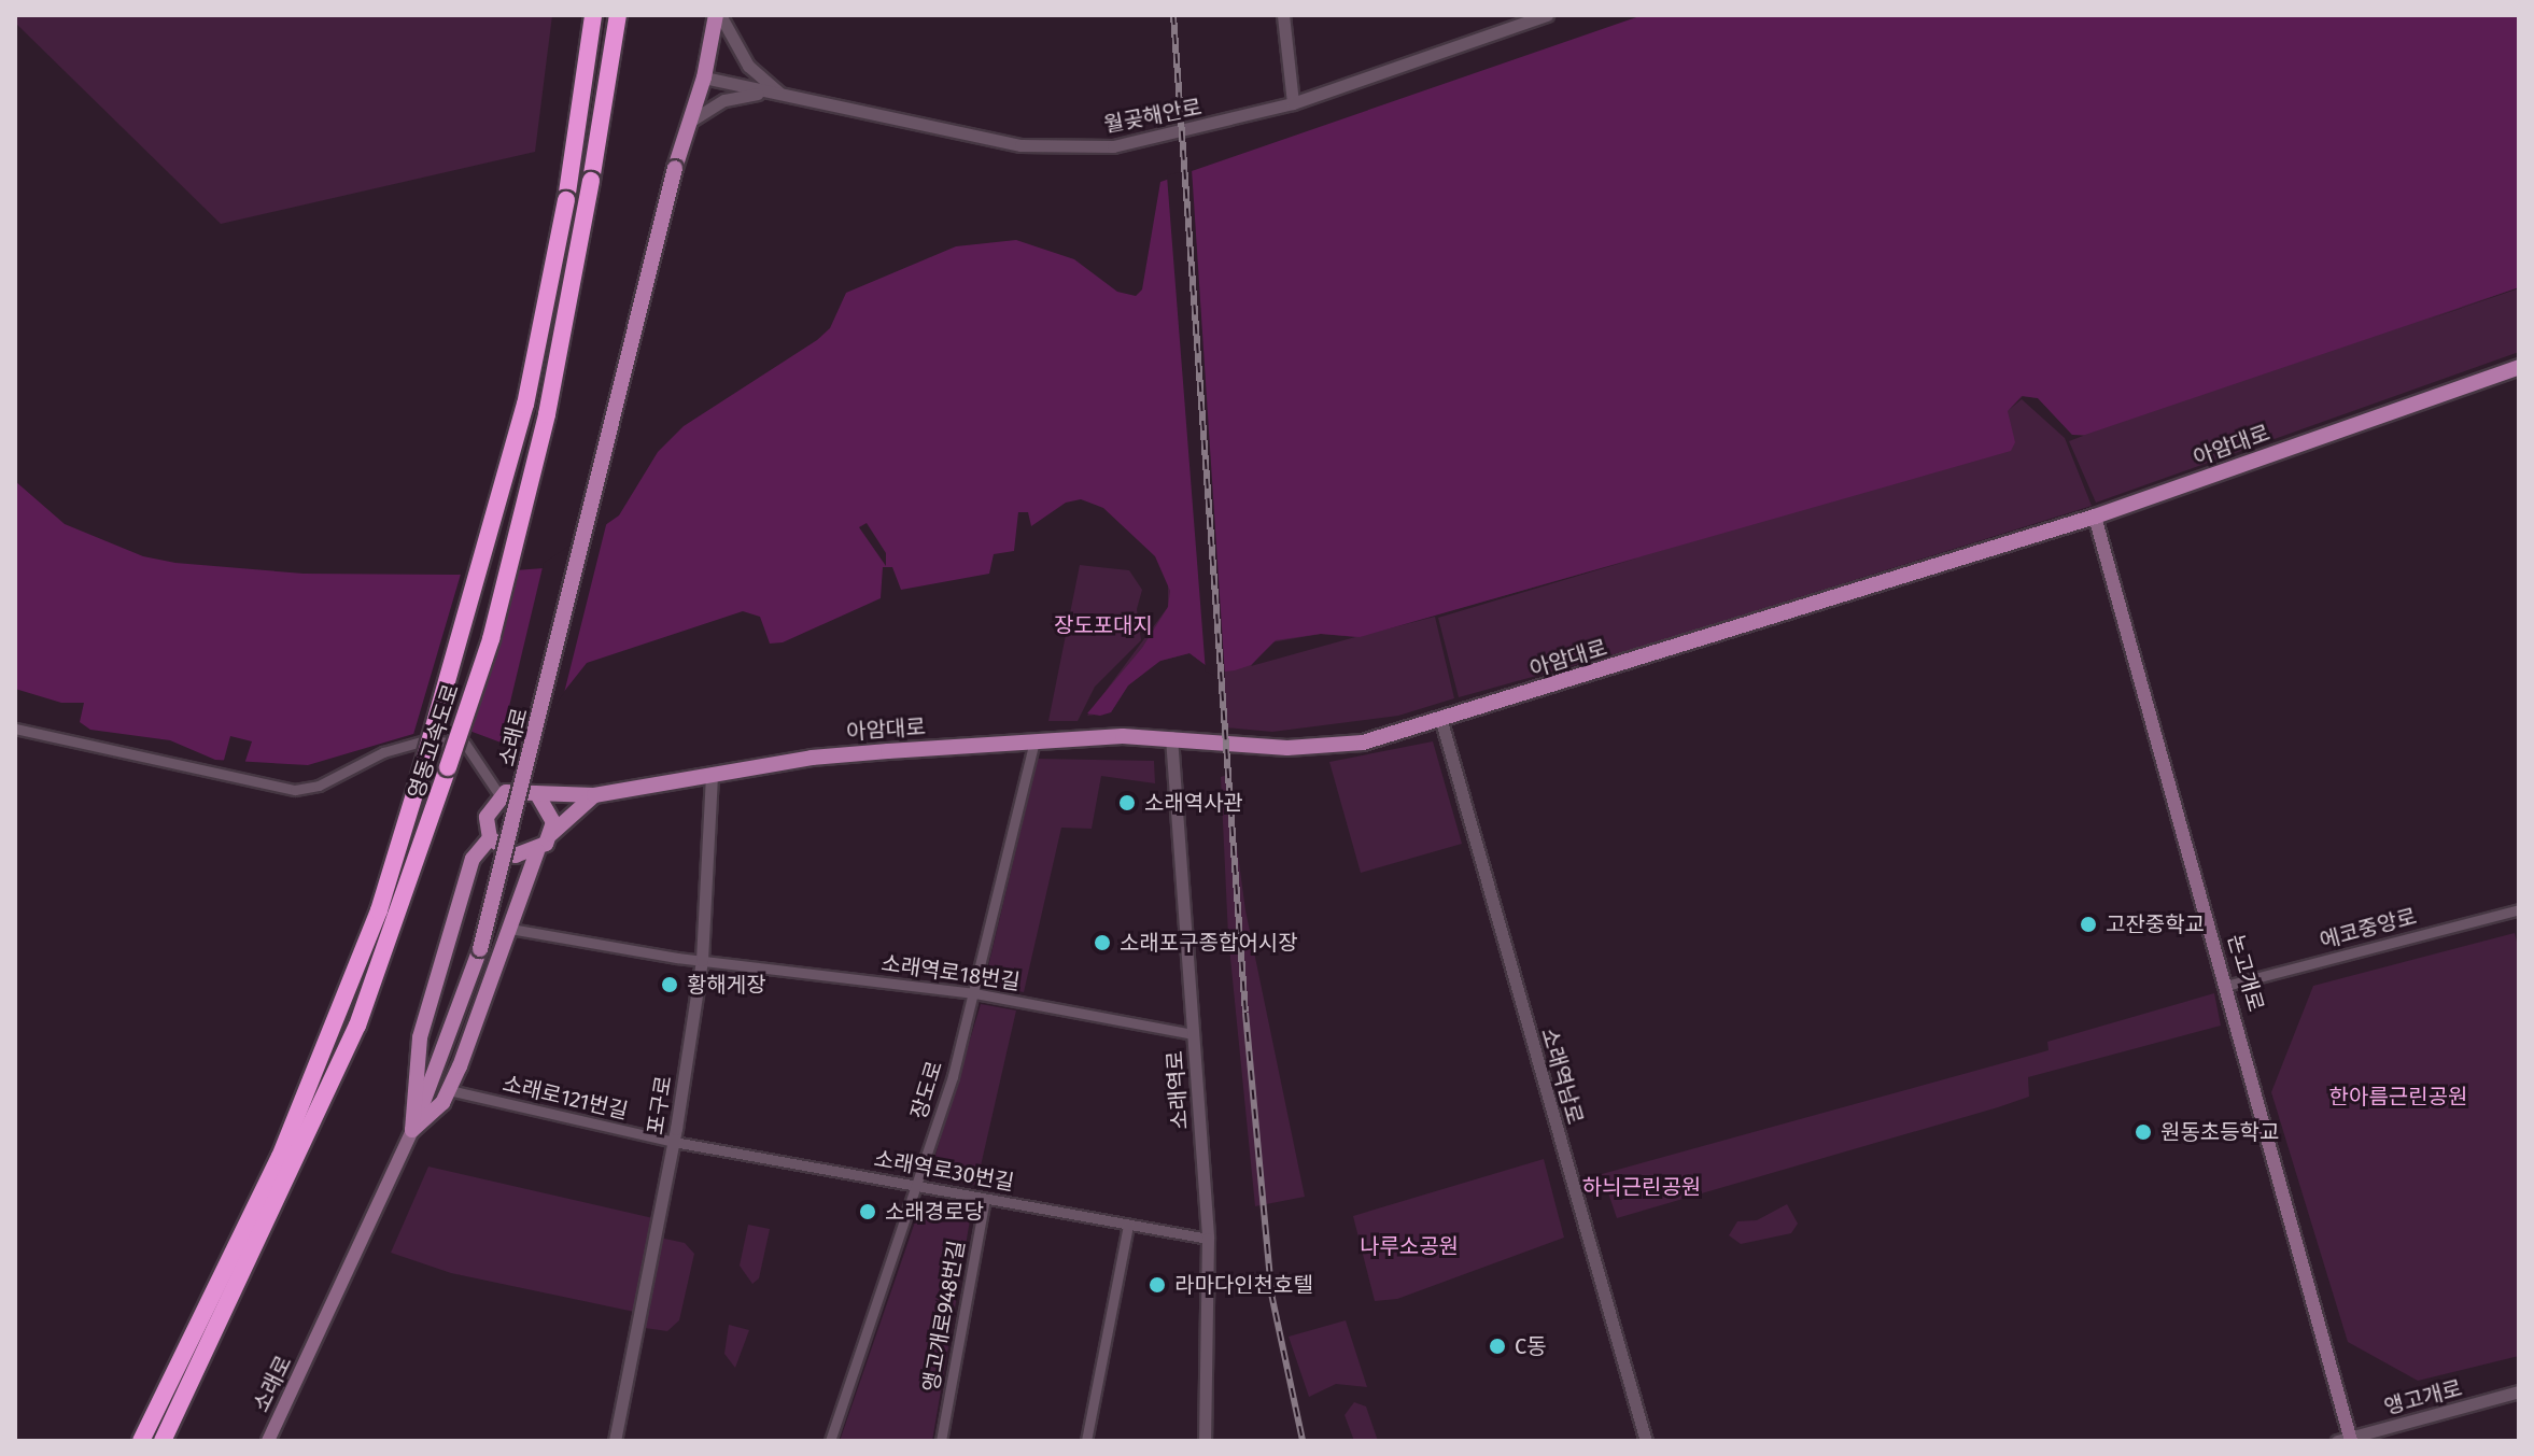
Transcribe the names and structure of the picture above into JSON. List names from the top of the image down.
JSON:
{
  "streets": {
    "highway": ["영동고속도로"],
    "main road": ["아암대로", "소래로", "논고개로"],
    "street": [
      "월곶해안로",
      "에코중앙로",
      "소래역로18번길",
      "소래역남로",
      "장도로",
      "소래역로",
      "소래로121번길",
      "포구로",
      "소래역로30번길",
      "앵고개로948번길",
      "앵고개로"
    ]
  },
  "crossings": [
    ["월곶해안로", "소래로"],
    ["아암대로", "논고개로"],
    ["아암대로", "소래역남로"],
    ["아암대로", "장도로"],
    ["아암대로", "소래역로"],
    ["아암대로", "포구로"],
    ["에코중앙로", "논고개로"],
    ["소래역로18번길", "장도로"],
    ["소래역로18번길", "소래역로"],
    ["소래역로18번길", "포구로"],
    ["논고개로", "앵고개로"],
    ["장도로", "소래역로30번길"],
    ["소래역로", "소래역로30번길"],
    ["소래로121번길", "포구로"],
    ["소래로121번길", "소래역로30번길"],
    ["포구로", "소래역로30번길"],
    ["소래역로30번길", "앵고개로948번길"]
  ],
  "parks": [
    "장도포대지",
    "한아름근린공원",
    "하늬근린공원",
    "나루소공원"
  ],
  "places": [
    "소래역사관",
    "고잔중학교",
    "소래포구종합어시장",
    "황해게장",
    "원동초등학교",
    "소래경로당",
    "라마다인천호텔",
    "C동"
  ]
}
